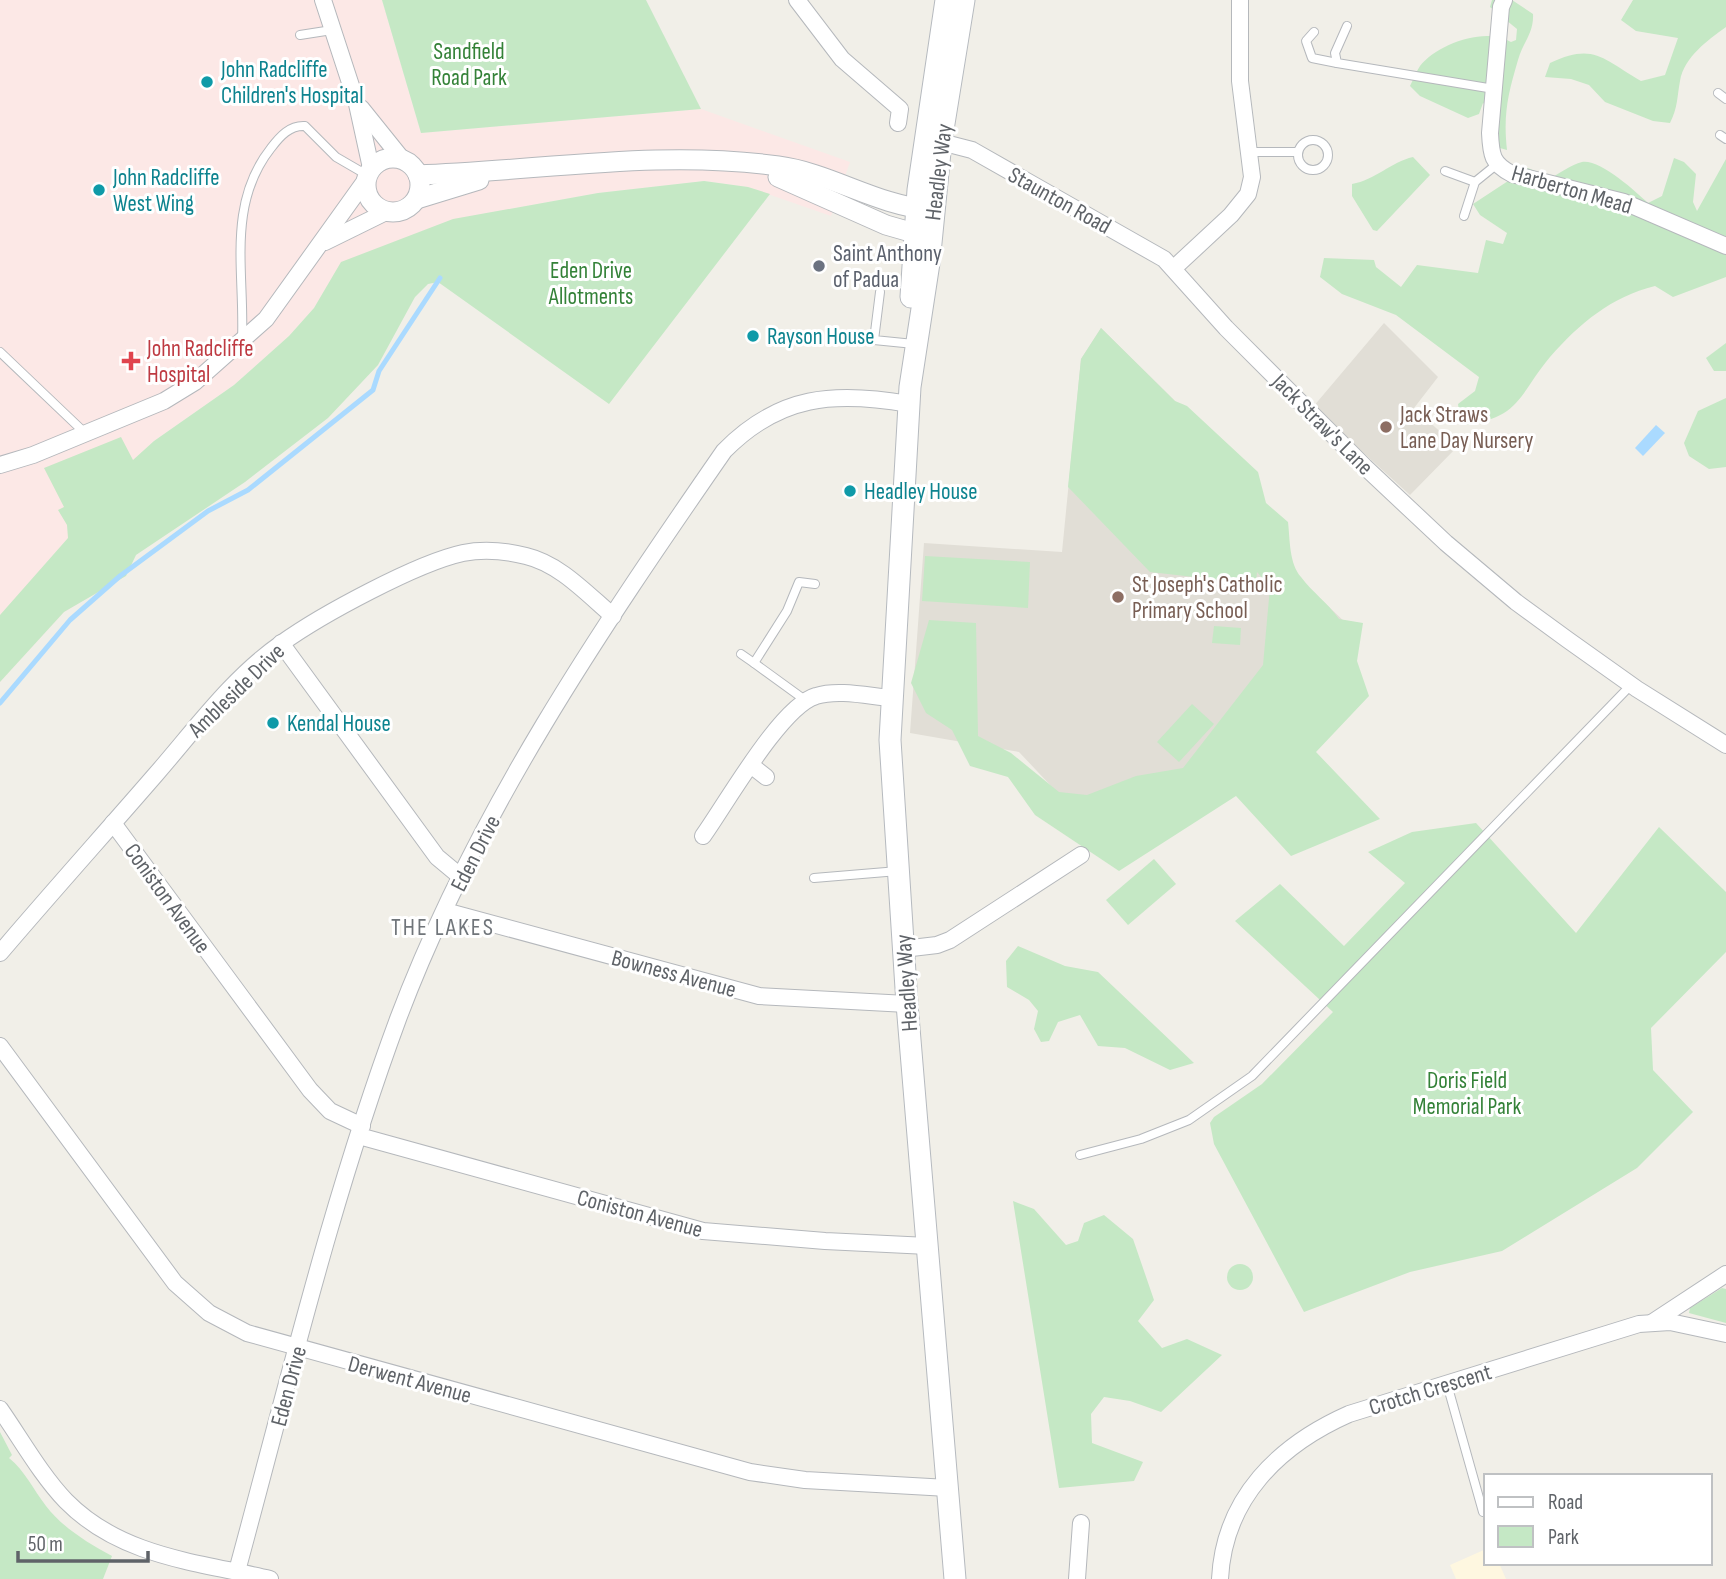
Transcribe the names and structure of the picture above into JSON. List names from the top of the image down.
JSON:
{
  "streets": {
    "main road": ["Headley Way"],
    "street": [
      "Harberton Mead",
      "Staunton Road",
      "Jack Straw's Lane",
      "Ambleside Drive",
      "Eden Drive",
      "Coniston Avenue",
      "Bowness Avenue",
      "Derwent Avenue",
      "Crotch Crescent"
    ]
  },
  "crossings": [
    ["Headley Way", "Staunton Road"],
    ["Headley Way", "Eden Drive"],
    ["Headley Way", "Coniston Avenue"],
    ["Headley Way", "Bowness Avenue"],
    ["Headley Way", "Derwent Avenue"],
    ["Staunton Road", "Jack Straw's Lane"],
    ["Ambleside Drive", "Eden Drive"],
    ["Ambleside Drive", "Coniston Avenue"],
    ["Eden Drive", "Coniston Avenue"],
    ["Eden Drive", "Bowness Avenue"],
    ["Eden Drive", "Derwent Avenue"]
  ],
  "districts": ["THE LAKES"],
  "parks": ["Sandfield Road Park", "Eden Drive Allotments", "Doris Field Memorial Park"],
  "places": {
    "other": [
      "John Radcliffe Children's Hospital",
      "John Radcliffe West Wing",
      "Saint Anthony of Padua",
      "Rayson House",
      "Jack Straws Lane Day Nursery",
      "Headley House",
      "St Joseph's Catholic Primary School",
      "Kendal House"
    ],
    "health": ["John Radcliffe Hospital"]
  },
  "legend": ["Road", "Park"],
  "scale_bar": "50 m"
}
